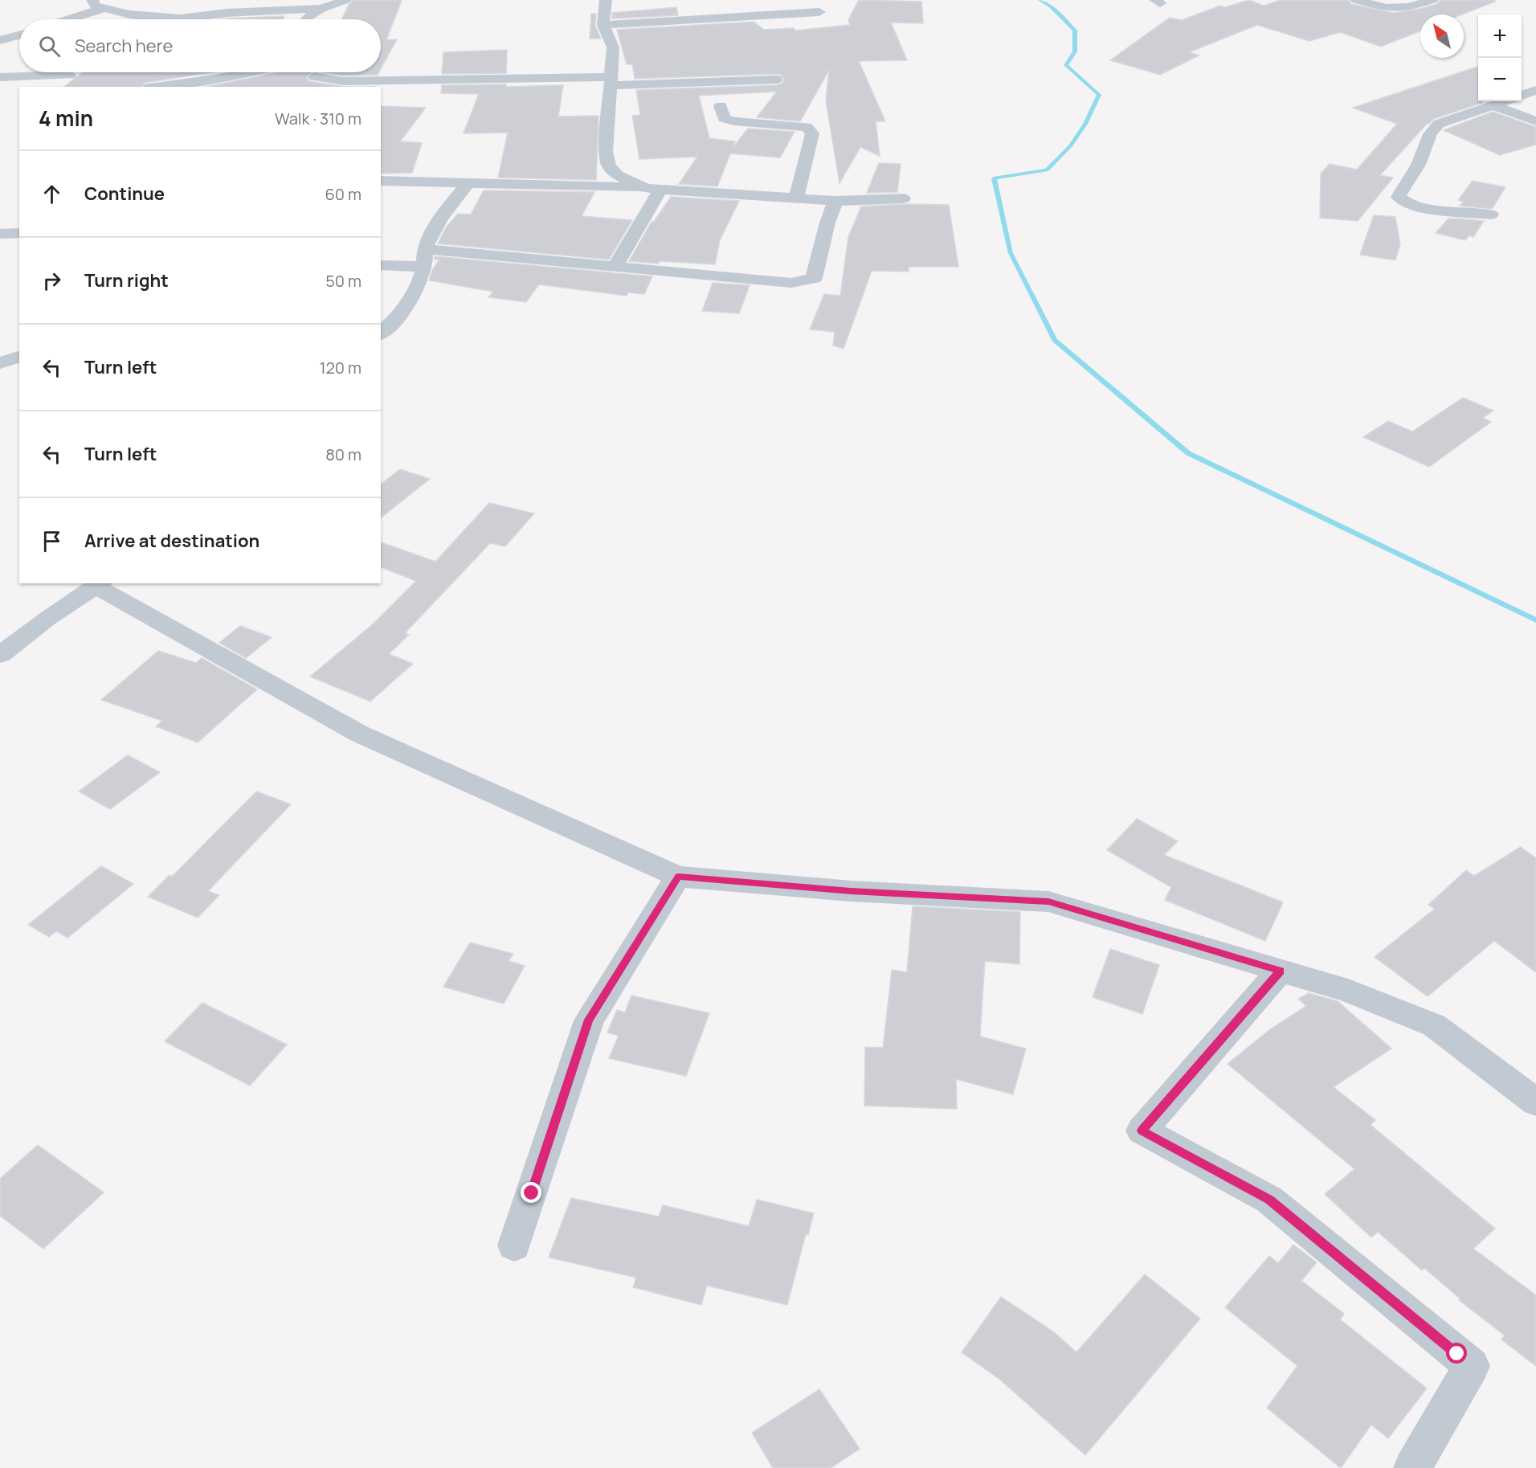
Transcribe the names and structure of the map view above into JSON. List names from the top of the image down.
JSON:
{
  "north": "top left",
  "page": {
    "map_buttons": ["+", "−"],
    "search": "Search here",
    "heading": ["4 min", "Walk · 310 m"],
    "list": [
      ["Continue", "60 m"],
      ["Turn right", "50 m"],
      ["Turn left", "120 m"],
      ["Turn left", "80 m"],
      "Arrive at destination"
    ]
  }
}
